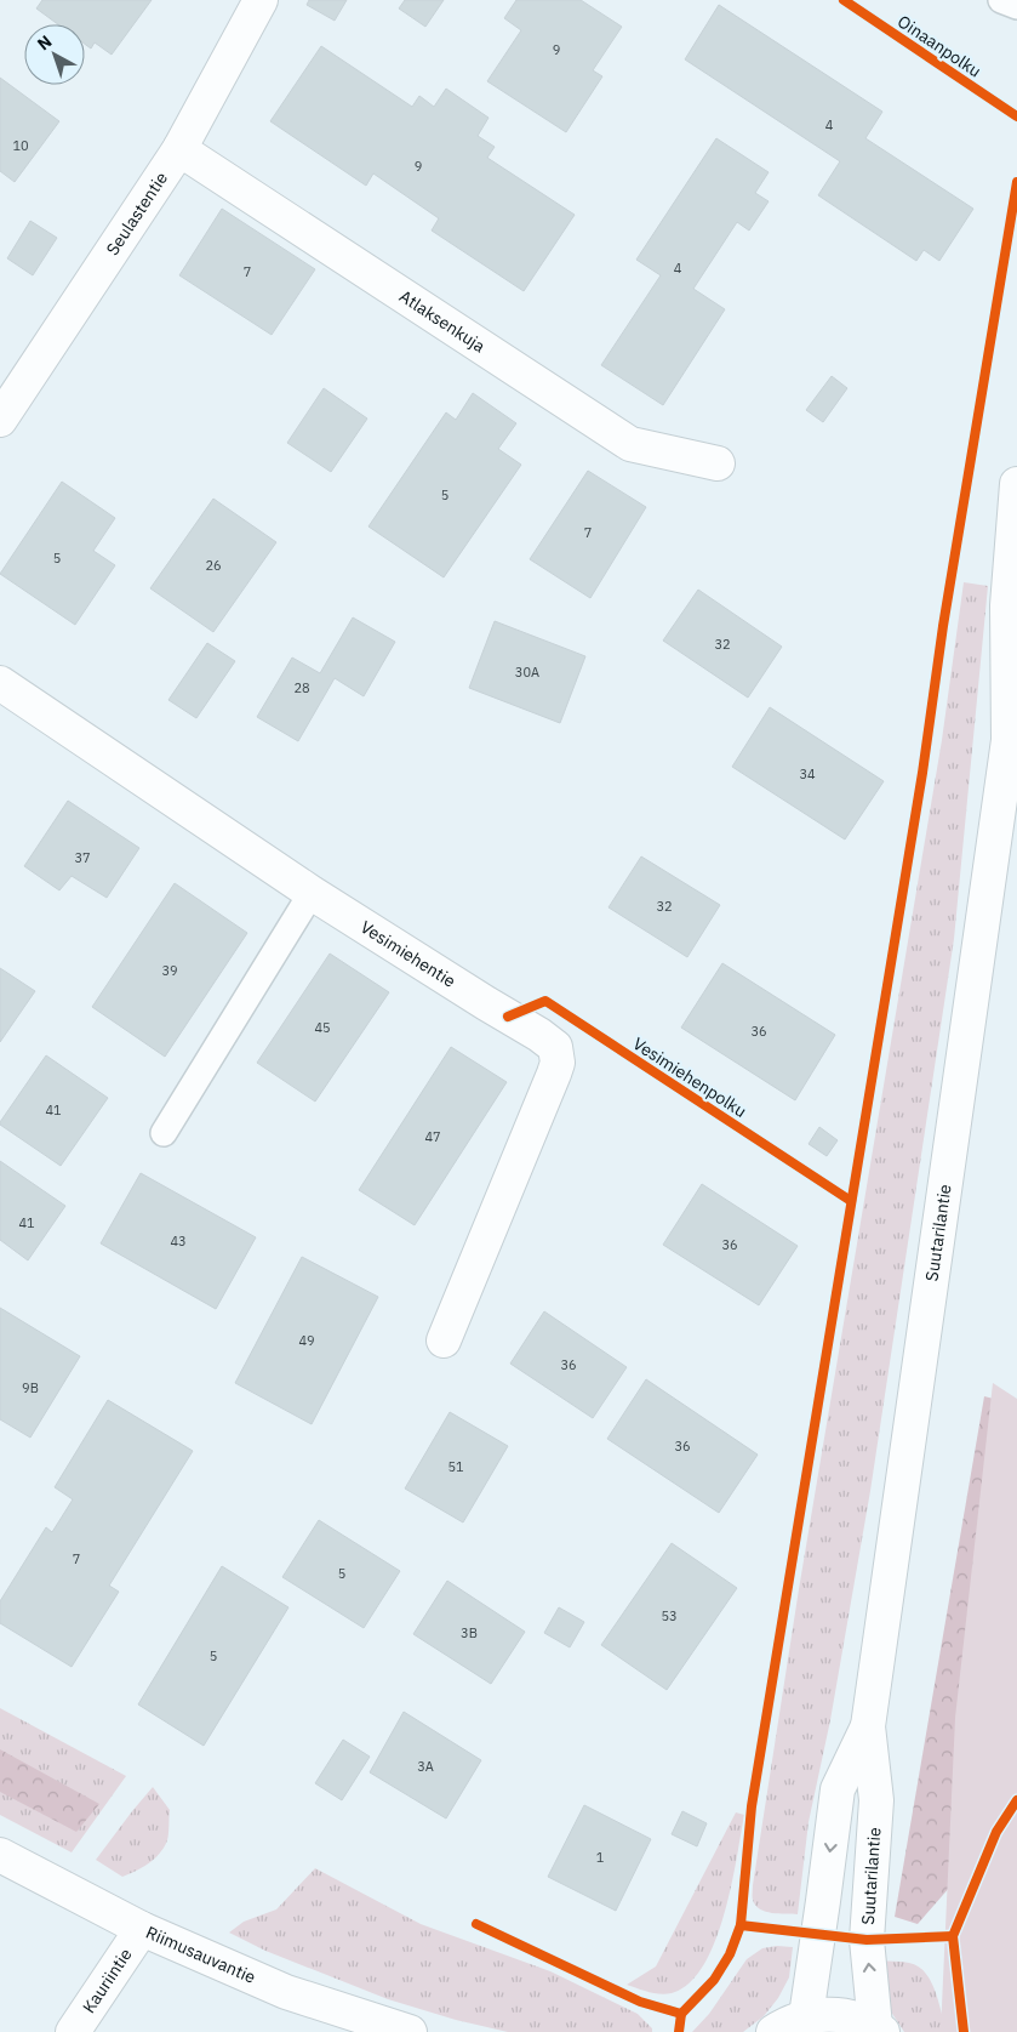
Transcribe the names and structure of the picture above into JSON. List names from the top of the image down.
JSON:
{
  "streets": {
    "street": [
      "Seulastentie",
      "Atlaksenkuja",
      "Vesimiehentie",
      "Suutarilantie",
      "Riimusauvantie",
      "Kauriintie"
    ],
    "cycle path": ["Oinaanpolku", "Vesimiehenpolku"]
  },
  "crossings": [
    ["Seulastentie", "Atlaksenkuja"],
    ["Riimusauvantie", "Kauriintie"]
  ],
  "house_numbers": [
    "9",
    "4",
    "10",
    "9",
    "4",
    "7",
    "5",
    "7",
    "5",
    "26",
    "32",
    "30A",
    "28",
    "34",
    "37",
    "32",
    "39",
    "45",
    "36",
    "41",
    "47",
    "41",
    "43",
    "36",
    "49",
    "36",
    "9B",
    "36",
    "51",
    "7",
    "5",
    "53",
    "3B",
    "5",
    "3A",
    "1"
  ],
  "north": "top left"
}
